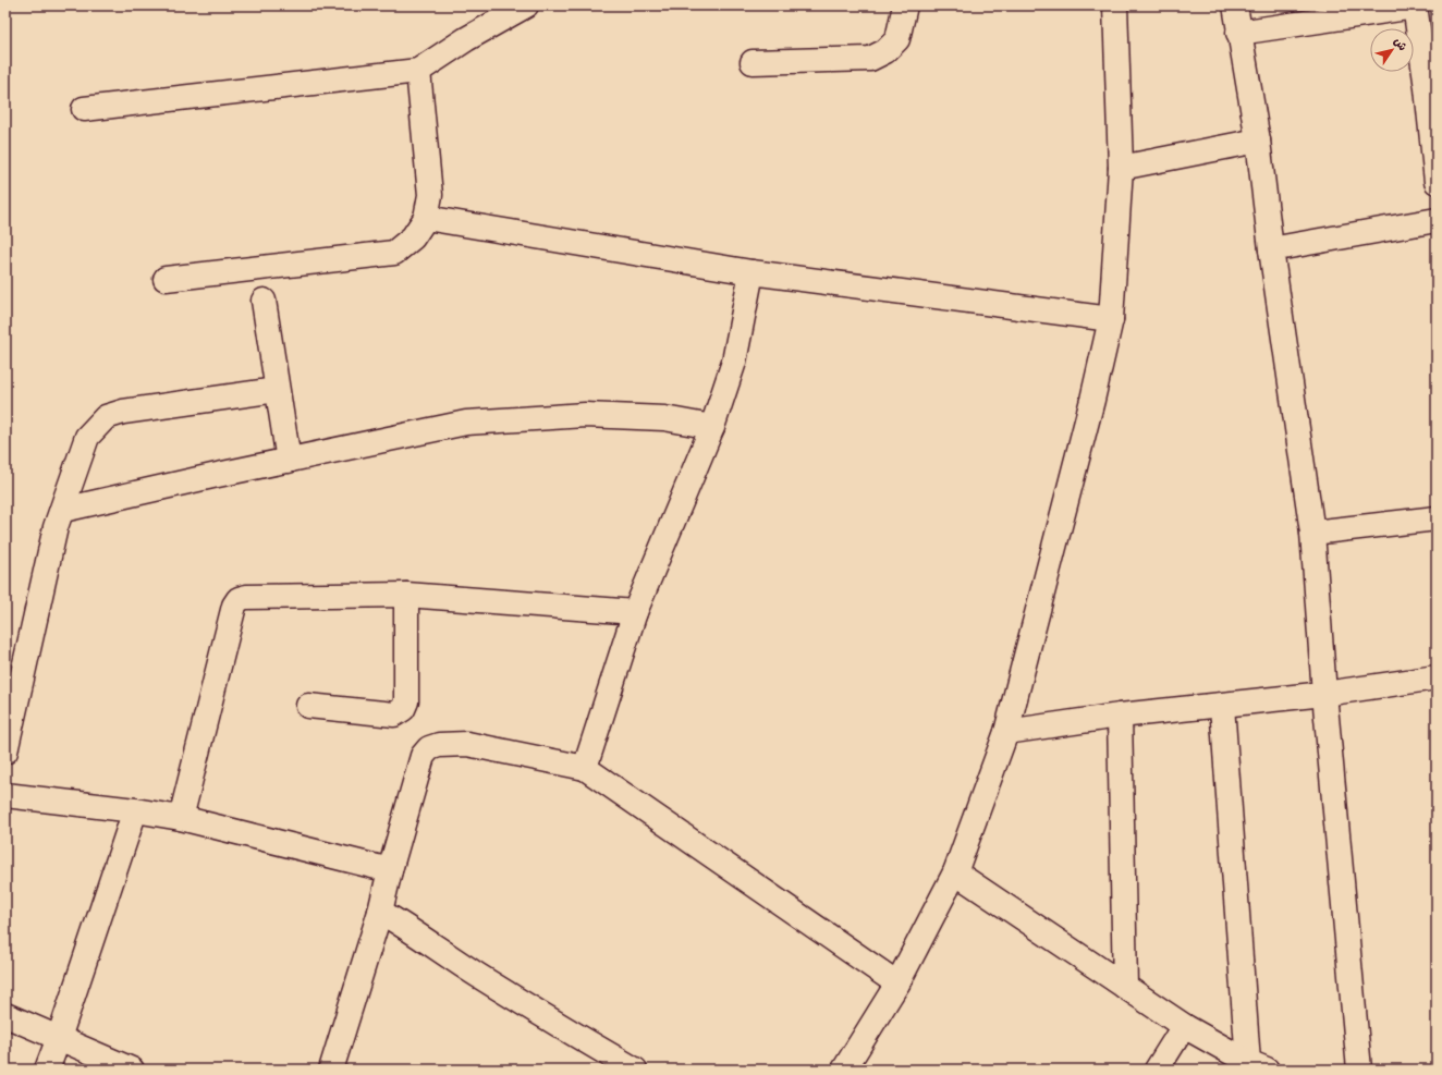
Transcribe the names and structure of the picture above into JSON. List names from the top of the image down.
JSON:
{
  "north": "top right"
}
